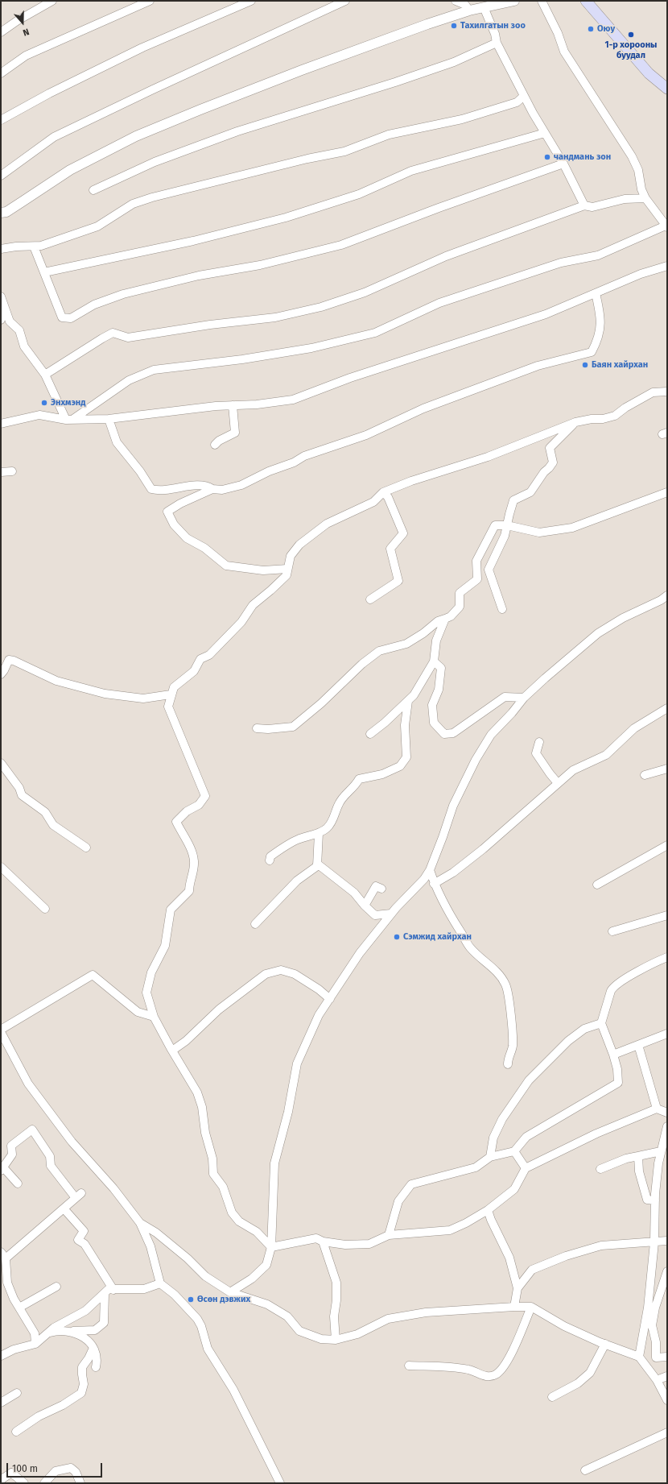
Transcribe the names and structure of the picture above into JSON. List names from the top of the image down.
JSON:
{
  "places": [
    "Тахилгатын зоо",
    "Оюу",
    "1-р хорооны буудал",
    "чандмань зон",
    "Баян хайрхан",
    "Энхмэнд",
    "Сэмжид хайрхан",
    "Өсөн дэвжих"
  ],
  "scale_bar": "100 m",
  "north": "bottom"
}
